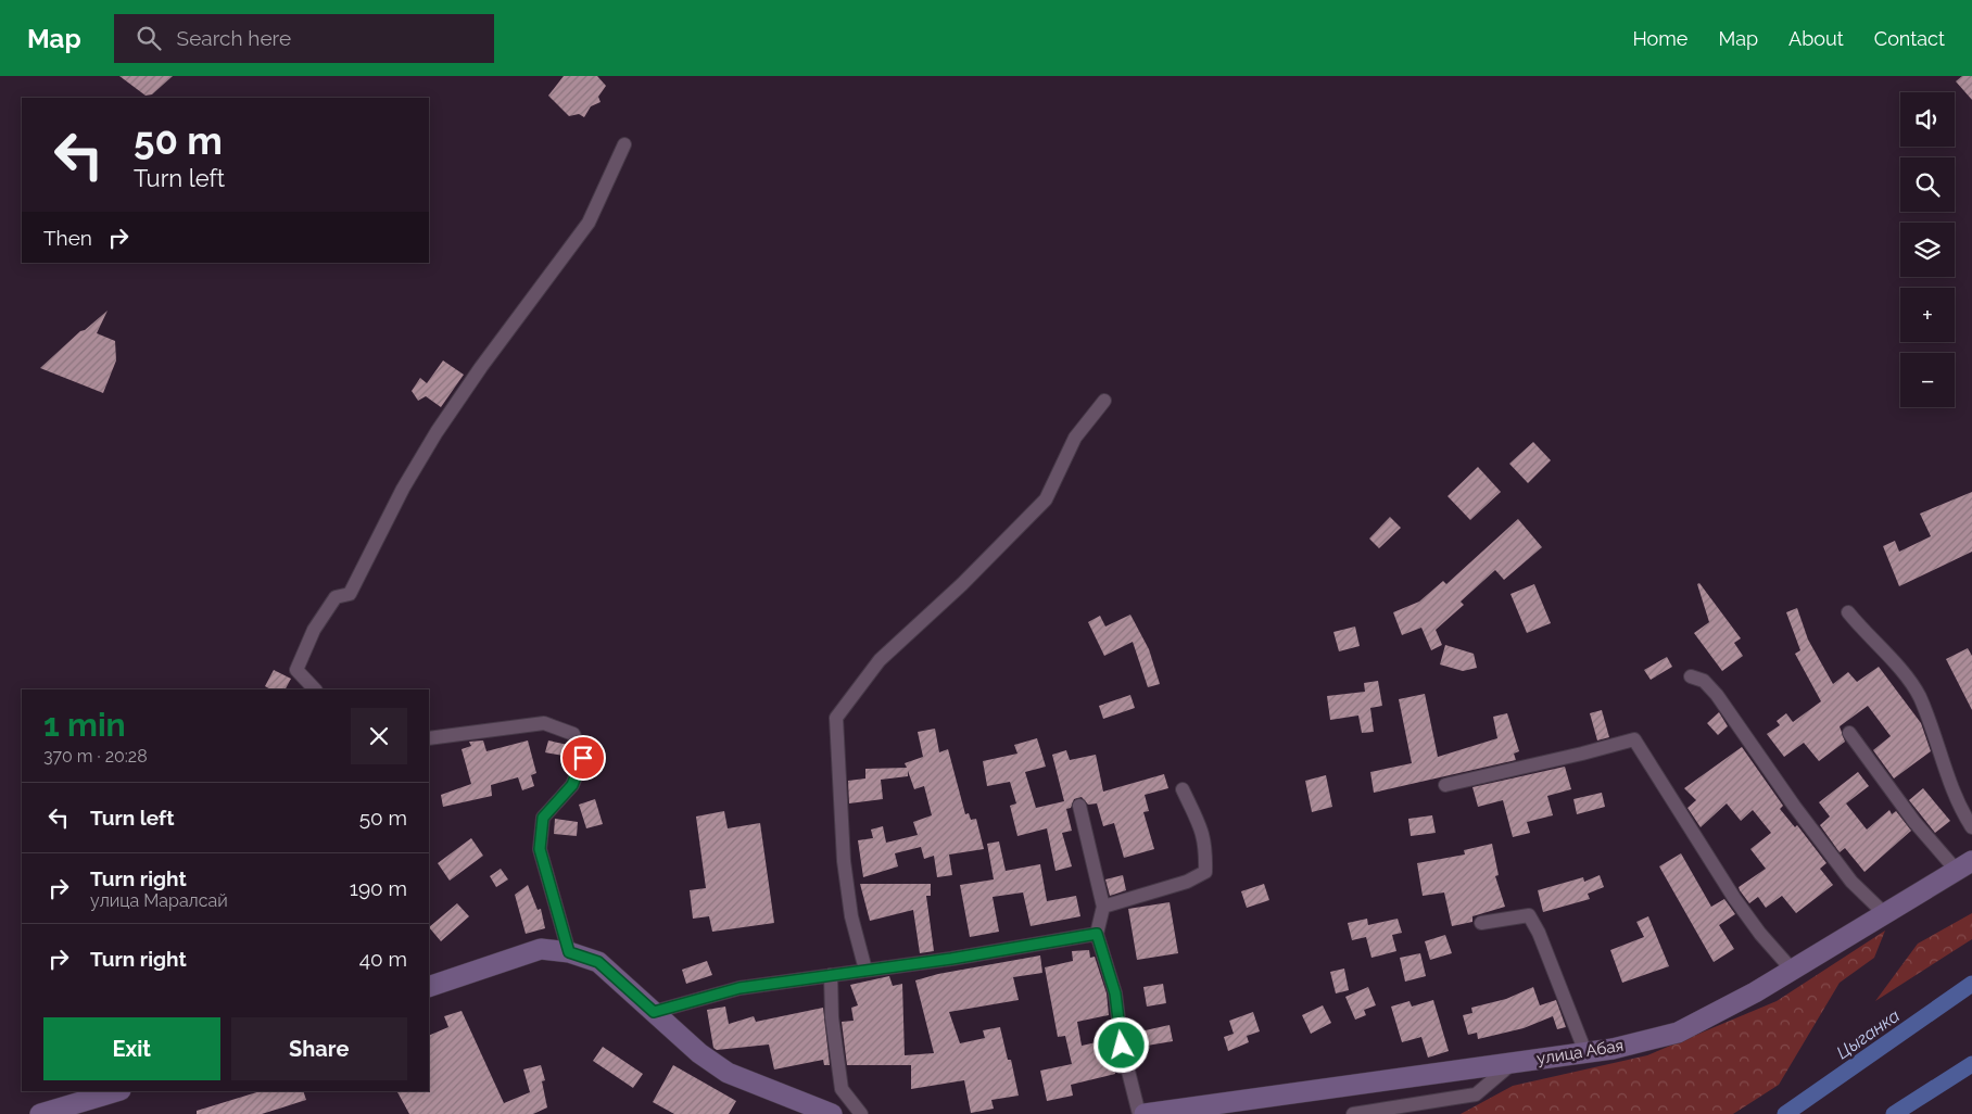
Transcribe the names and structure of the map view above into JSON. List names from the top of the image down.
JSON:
{
  "streets": {
    "street": ["улица Абая"]
  },
  "water": ["Цыганка"],
  "page": {
    "header": "Map",
    "search": "Search here",
    "nav": [
      "Home",
      "Map",
      "About",
      "Contact"
    ],
    "map_buttons": ["+", "−"],
    "turn": ["50 m", "Turn left"],
    "then": "Then",
    "heading": ["1 min", "370 m · 20:28"],
    "list": [
      {
        "name": "Turn left",
        "value": "50 m"
      },
      {
        "name": "Turn right",
        "note": "улица Маралсай",
        "value": "190 m"
      },
      {
        "name": "Turn right",
        "value": "40 m"
      }
    ],
    "buttons": ["Exit", "Share"]
  }
}
